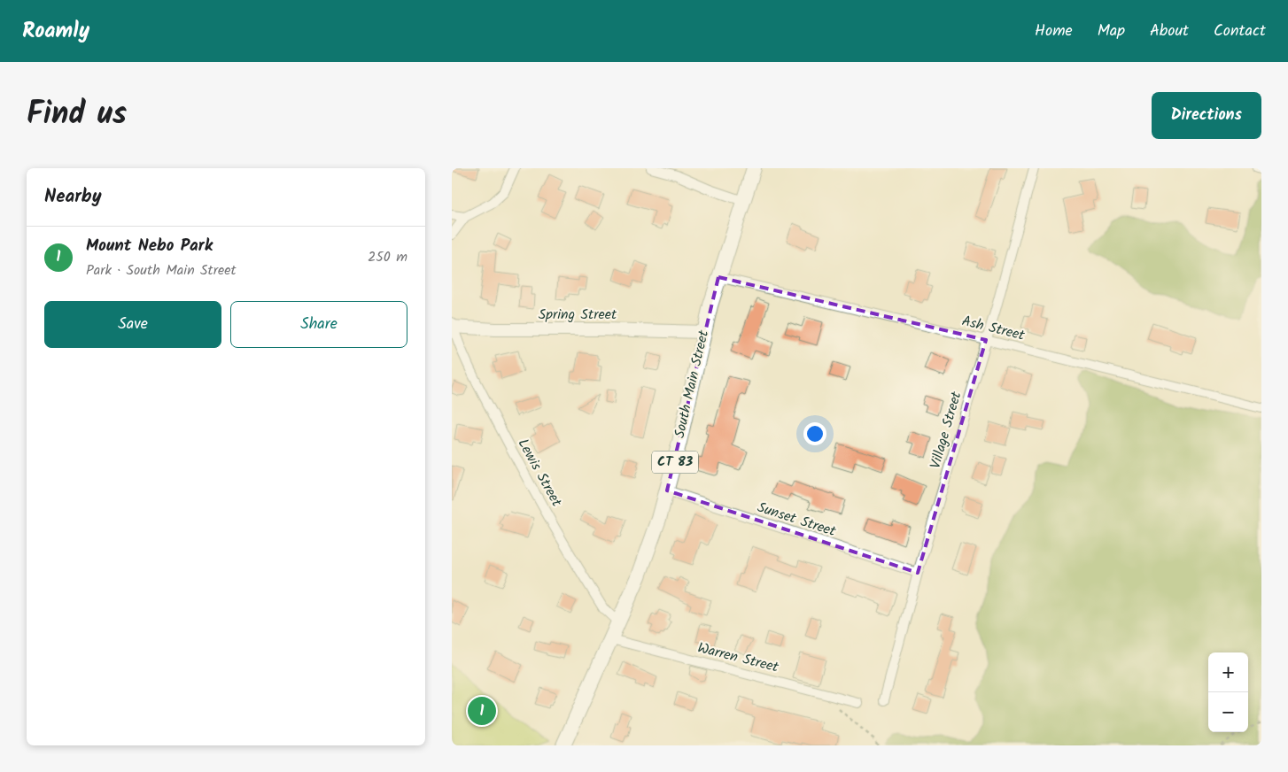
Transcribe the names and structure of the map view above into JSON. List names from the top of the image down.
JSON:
{
  "streets": {
    "main road": ["South Main Street", "CT 83"],
    "street": [
      "Spring Street",
      "Ash Street",
      "Village Street",
      "Lewis Street",
      "Sunset Street",
      "Warren Street"
    ]
  },
  "crossings": [
    ["Spring Street", "South Main Street"],
    ["Spring Street", "Lewis Street"],
    ["Ash Street", "South Main Street"],
    ["Ash Street", "Village Street"],
    ["South Main Street", "Lewis Street"],
    ["South Main Street", "Sunset Street"],
    ["South Main Street", "Warren Street"],
    ["Village Street", "Sunset Street"]
  ],
  "page": {
    "header": "Roamly",
    "nav": [
      "Home",
      "Map",
      "About",
      "Contact"
    ],
    "title": "Find us",
    "buttons": [
      "Directions",
      ["Save", "Share"]
    ],
    "heading": "Nearby",
    "list": [
      {
        "mark": "1",
        "name": "Mount Nebo Park",
        "note": "Park · South Main Street",
        "value": "250 m"
      }
    ],
    "map_buttons": ["+", "−"],
    "pins": "1"
  }
}
